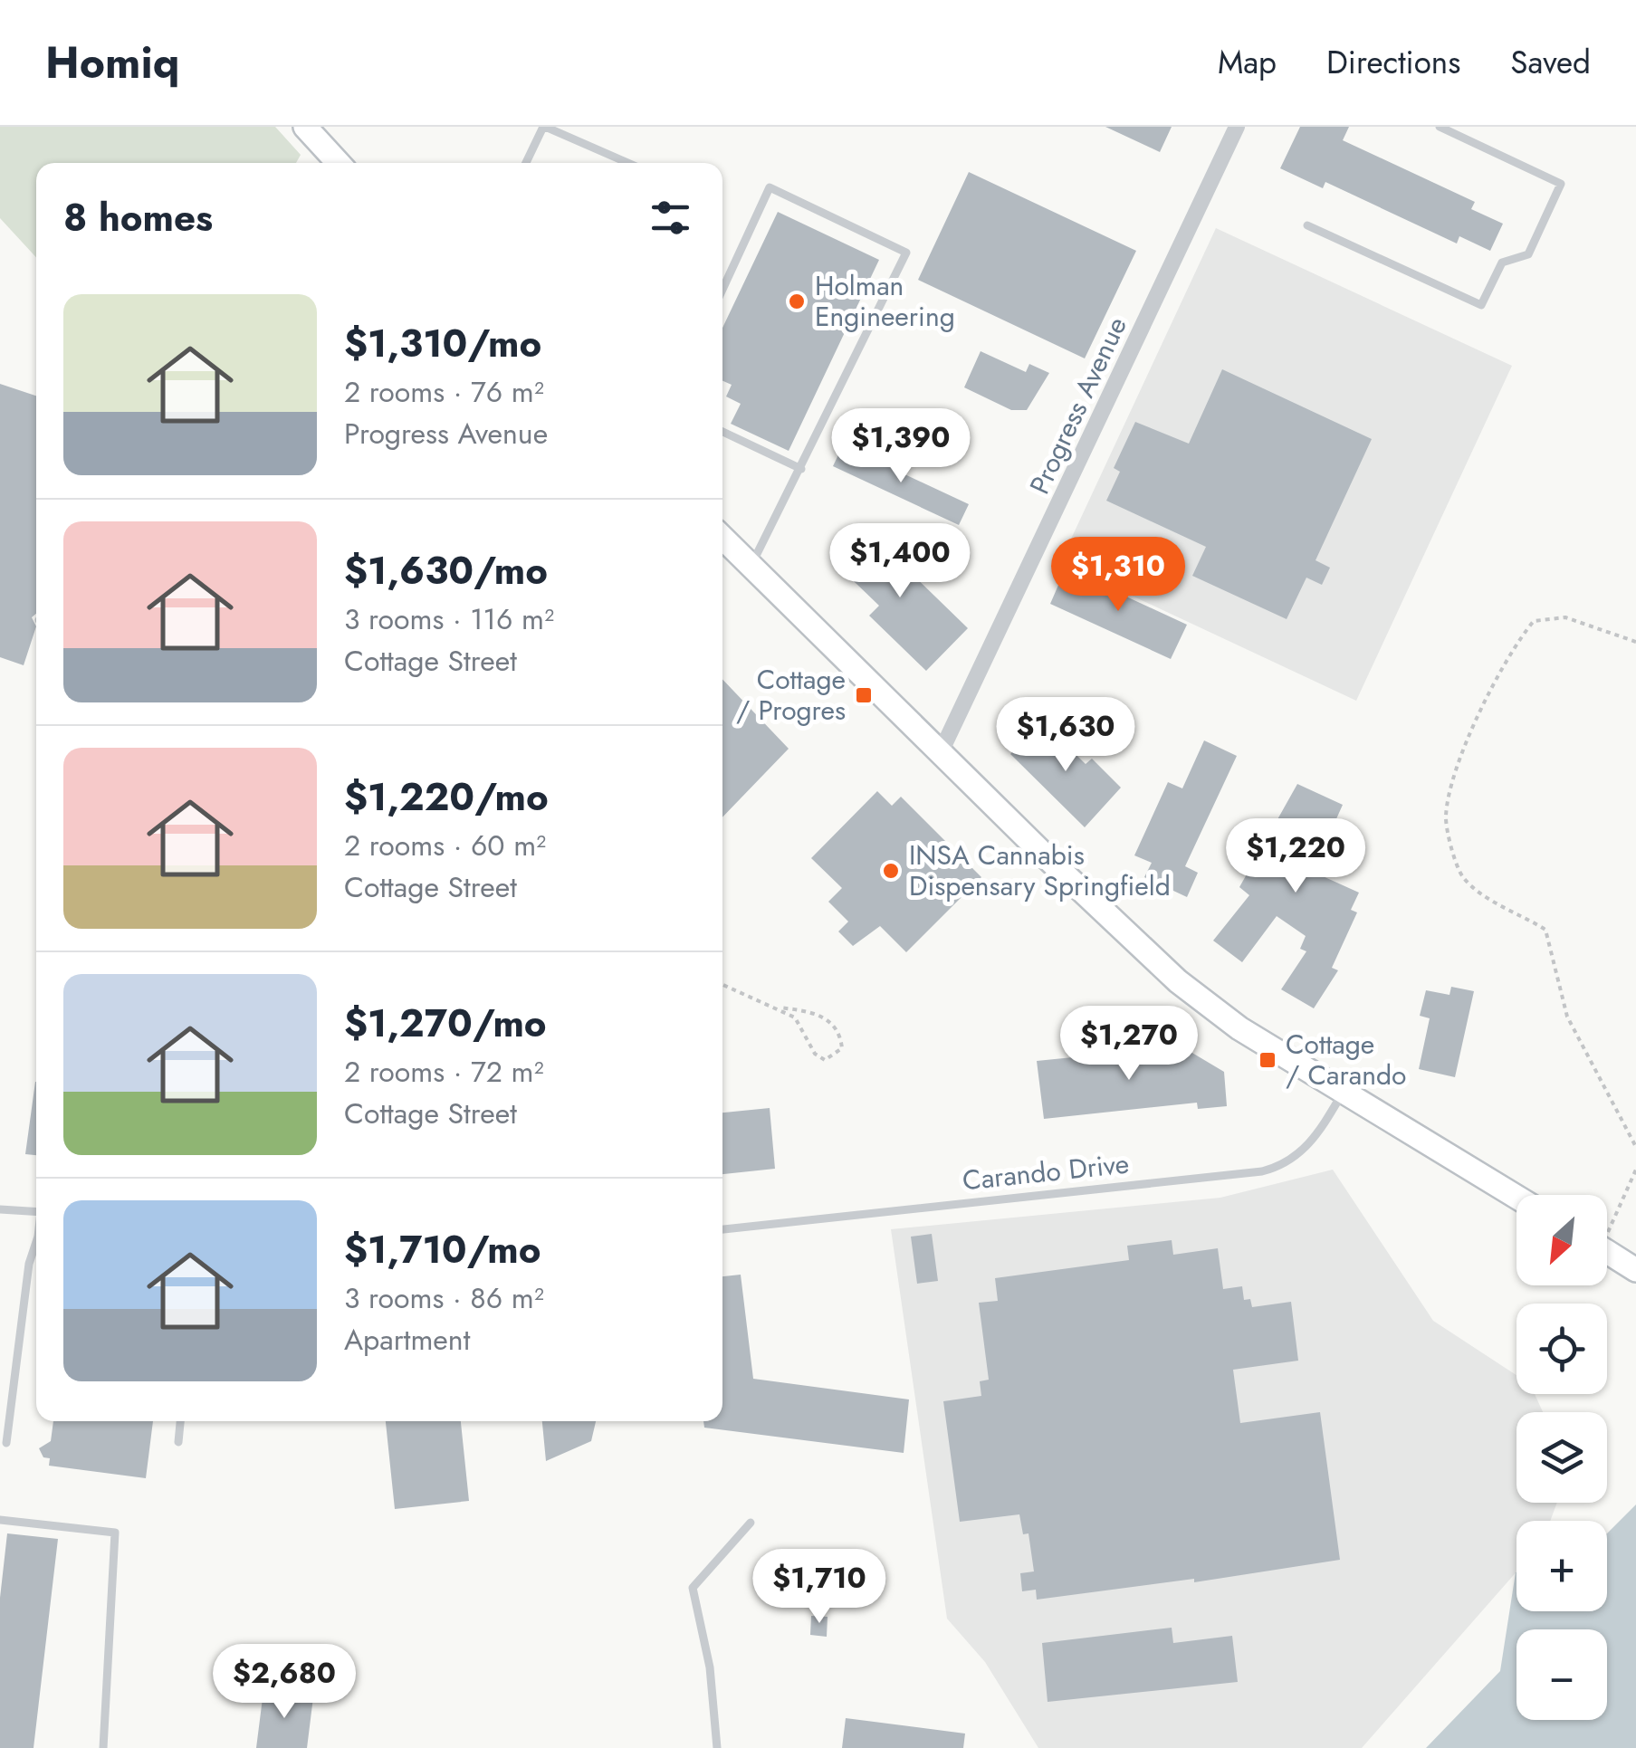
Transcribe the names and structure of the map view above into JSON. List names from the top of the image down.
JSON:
{
  "streets": {
    "street": ["Progress Avenue"],
    "lane": ["Carando Drive"]
  },
  "places": {
    "other": ["Holman Engineering", "INSA Cannabis Dispensary Springfield"],
    "transit": ["Cottage / Progres", "Cottage / Carando"]
  },
  "north": "bottom left",
  "page": {
    "header": "Homiq",
    "nav": ["Map", "Directions", "Saved"],
    "heading": "8 homes",
    "list": [
      {
        "name": "$1,310/mo",
        "note": "2 rooms · 76 m² · Progress Avenue"
      },
      {
        "name": "$1,630/mo",
        "note": "3 rooms · 116 m² · Cottage Street"
      },
      {
        "name": "$1,220/mo",
        "note": "2 rooms · 60 m² · Cottage Street"
      },
      {
        "name": "$1,270/mo",
        "note": "2 rooms · 72 m² · Cottage Street"
      },
      {
        "name": "$1,710/mo",
        "note": "3 rooms · 86 m² · Apartment"
      }
    ],
    "price": [
      "$1,390",
      "$1,400",
      "$1,310",
      "$1,630",
      "$1,220",
      "$1,270",
      "$1,710",
      "$2,680"
    ],
    "map_buttons": ["+", "−"]
  }
}
